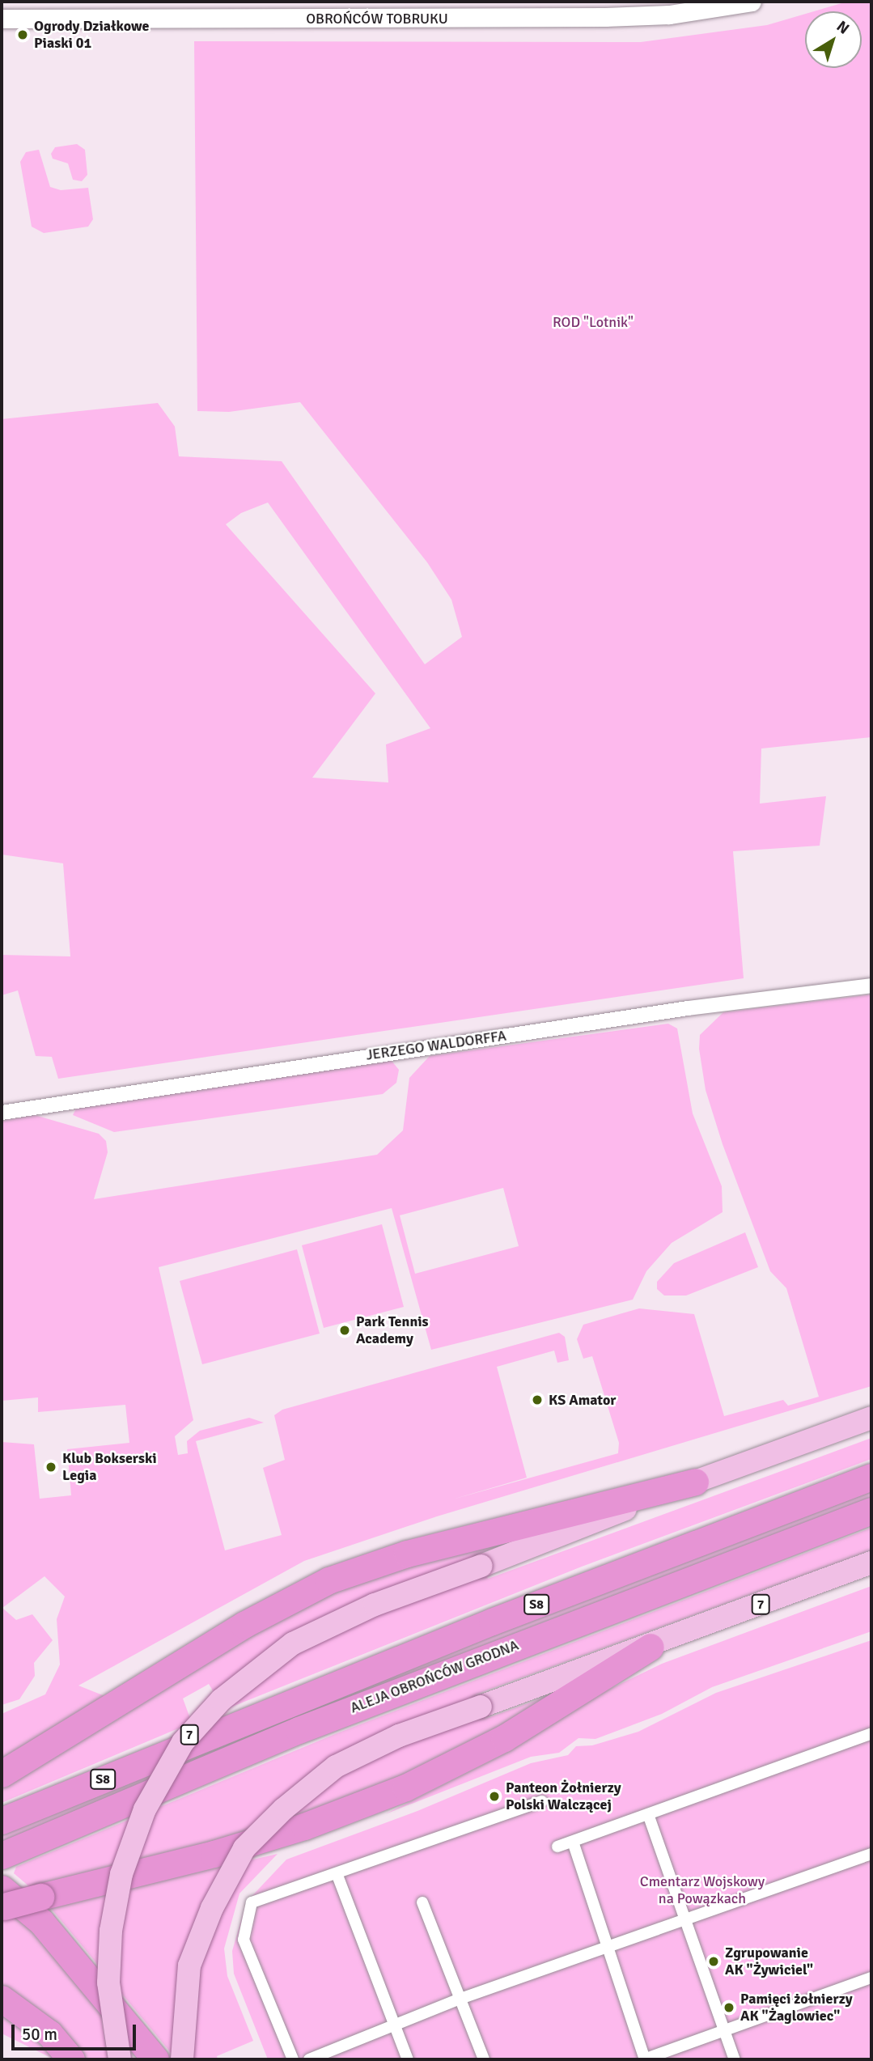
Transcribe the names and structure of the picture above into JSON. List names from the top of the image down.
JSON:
{
  "streets": {
    "highway": ["S8", "ALEJA OBROŃCÓW GRODNA"],
    "main road": ["7"],
    "street": ["OBROŃCÓW TOBRUKU", "JERZEGO WALDORFFA"]
  },
  "parks": ["ROD \"Lotnik\"", "Cmentarz Wojskowy na Powązkach"],
  "places": [
    "Ogrody Działkowe Piaski 01",
    "Park Tennis Academy",
    "KS Amator",
    "Klub Bokserski Legia",
    "Panteon Żołnierzy Polski Walczącej",
    "Zgrupowanie AK \"Żywiciel\"",
    "Pamięci żołnierzy AK \"Żaglowiec\""
  ],
  "scale_bar": "50 m",
  "north": "top right"
}
